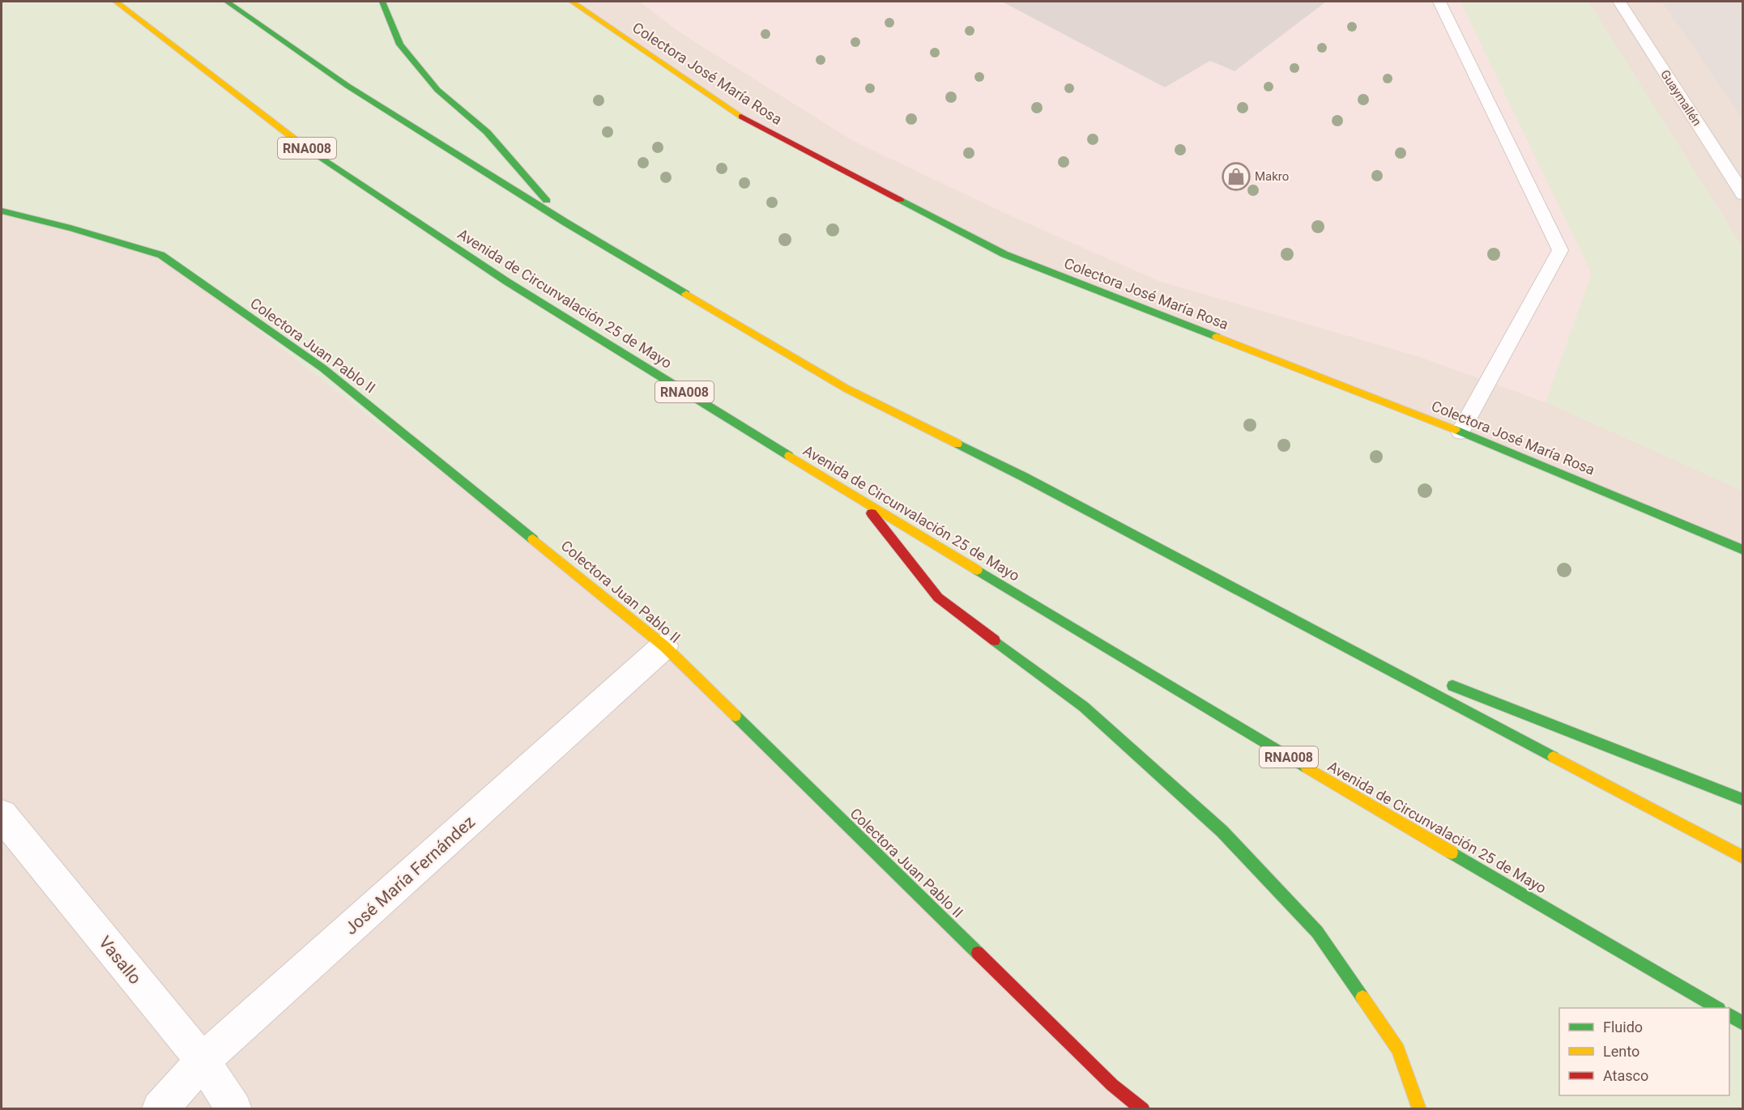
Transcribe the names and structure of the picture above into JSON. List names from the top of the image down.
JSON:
{
  "streets": {
    "main road": [
      "Colectora José María Rosa",
      "RNA008",
      "Avenida de Circunvalación 25 de Mayo",
      "Colectora Juan Pablo II"
    ],
    "street": ["José María Fernández", "Vasallo"],
    "lane": ["Guaymallén"]
  },
  "crossings": [
    ["Colectora Juan Pablo II", "José María Fernández"],
    ["José María Fernández", "Vasallo"]
  ],
  "places": {
    "shop": ["Makro"]
  },
  "legend": ["Fluido", "Lento", "Atasco"]
}
